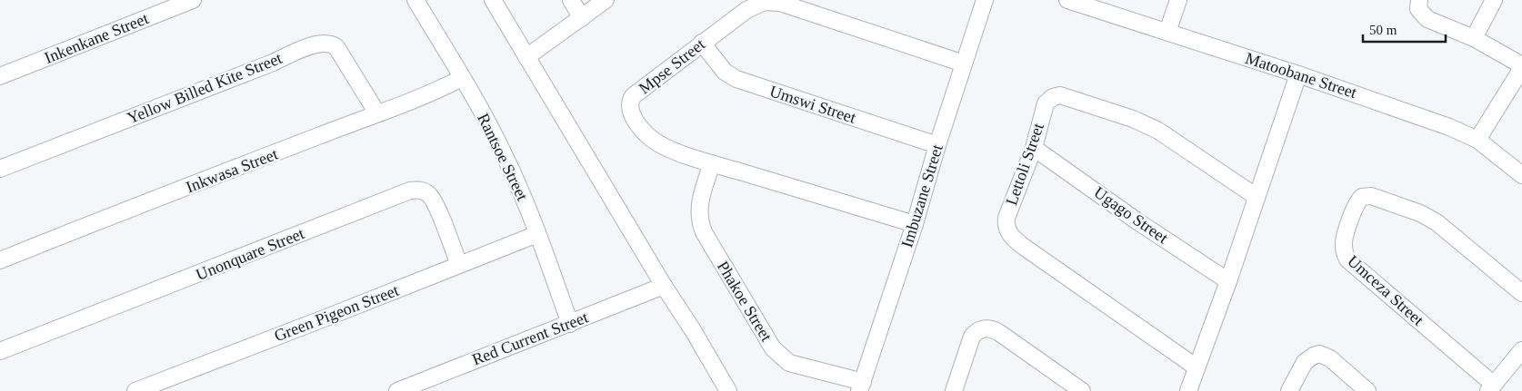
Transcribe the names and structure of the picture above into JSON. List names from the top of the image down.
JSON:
{
  "streets": {
    "street": [
      "Inkenkane Street",
      "Mpse Street",
      "Matoobane Street",
      "Yellow Billed Kite Street",
      "Umswi Street",
      "Rantsoe Street",
      "Lettoli Street",
      "Inkwasa Street",
      "Imbuzane Street",
      "Ugago Street",
      "Unonquare Street",
      "Umceza Street",
      "Phakoe Street",
      "Green Pigeon Street",
      "Red Current Street"
    ]
  },
  "crossings": [
    ["Mpse Street", "Umswi Street"],
    ["Mpse Street", "Imbuzane Street"],
    ["Mpse Street", "Phakoe Street"],
    ["Yellow Billed Kite Street", "Inkwasa Street"],
    ["Umswi Street", "Imbuzane Street"],
    ["Rantsoe Street", "Inkwasa Street"],
    ["Rantsoe Street", "Green Pigeon Street"],
    ["Rantsoe Street", "Red Current Street"],
    ["Lettoli Street", "Ugago Street"],
    ["Imbuzane Street", "Phakoe Street"],
    ["Unonquare Street", "Green Pigeon Street"]
  ],
  "scale_bar": "50 m"
}
